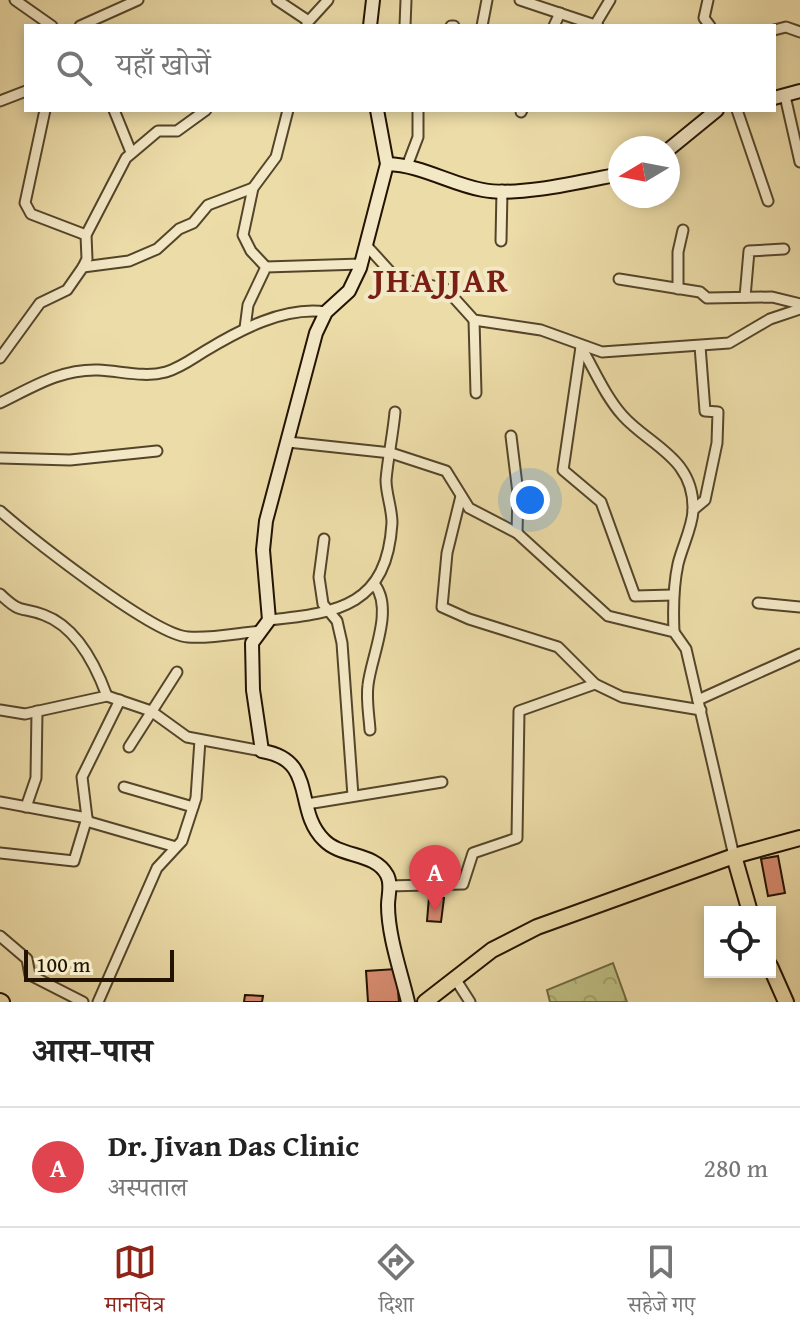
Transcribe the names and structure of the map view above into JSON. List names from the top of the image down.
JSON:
{
  "districts": ["JHAJJAR"],
  "scale_bar": "100 m",
  "north": "left",
  "page": {
    "search": "यहाँ खोजें",
    "pins": "A",
    "scale": "100 m",
    "heading": "आस-पास",
    "list": [
      {
        "mark": "A",
        "name": "Dr. Jivan Das Clinic",
        "note": "अस्पताल",
        "value": "280 m"
      }
    ],
    "nav": ["मानचित्र", "दिशा", "सहेजे गए"]
  }
}
